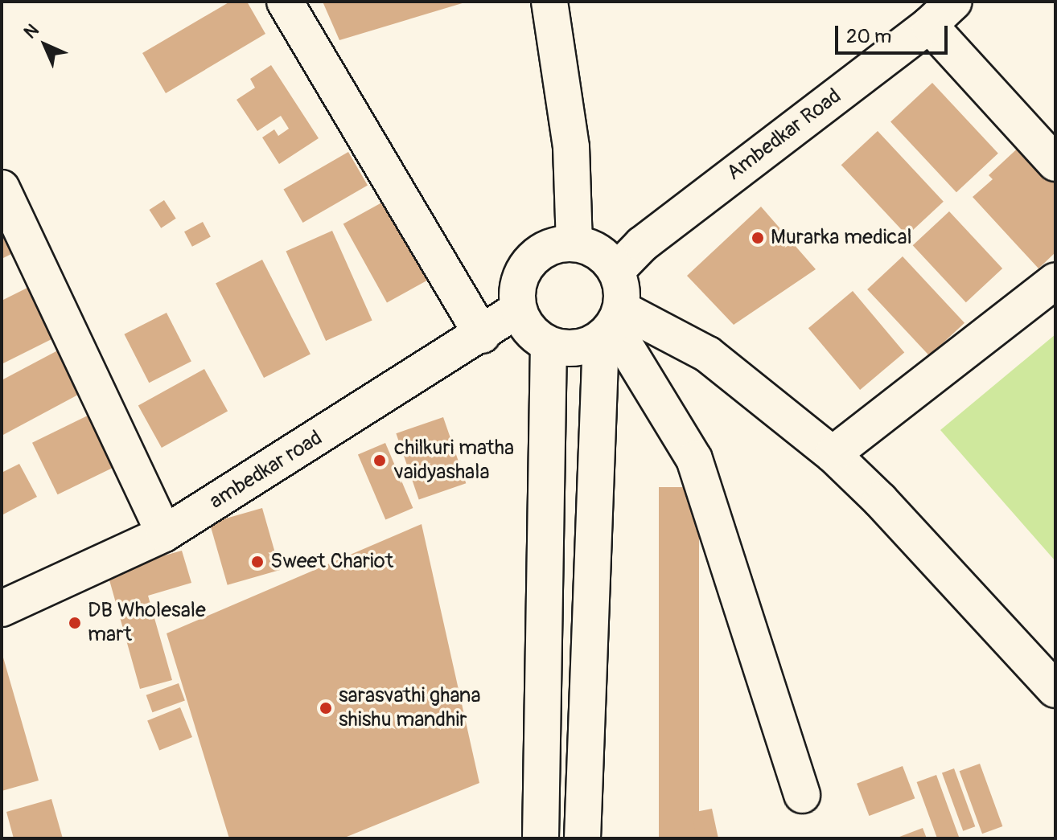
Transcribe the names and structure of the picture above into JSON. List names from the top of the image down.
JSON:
{
  "streets": {
    "street": ["Ambedkar Road", "ambedkar road"]
  },
  "crossings": [
    ["Ambedkar Road", "ambedkar road"]
  ],
  "places": [
    "Murarka medical",
    "chilkuri matha vaidyashala",
    "Sweet Chariot",
    "DB Wholesale mart",
    "sarasvathi ghana shishu mandhir"
  ],
  "scale_bar": "20 m",
  "north": "top left"
}
